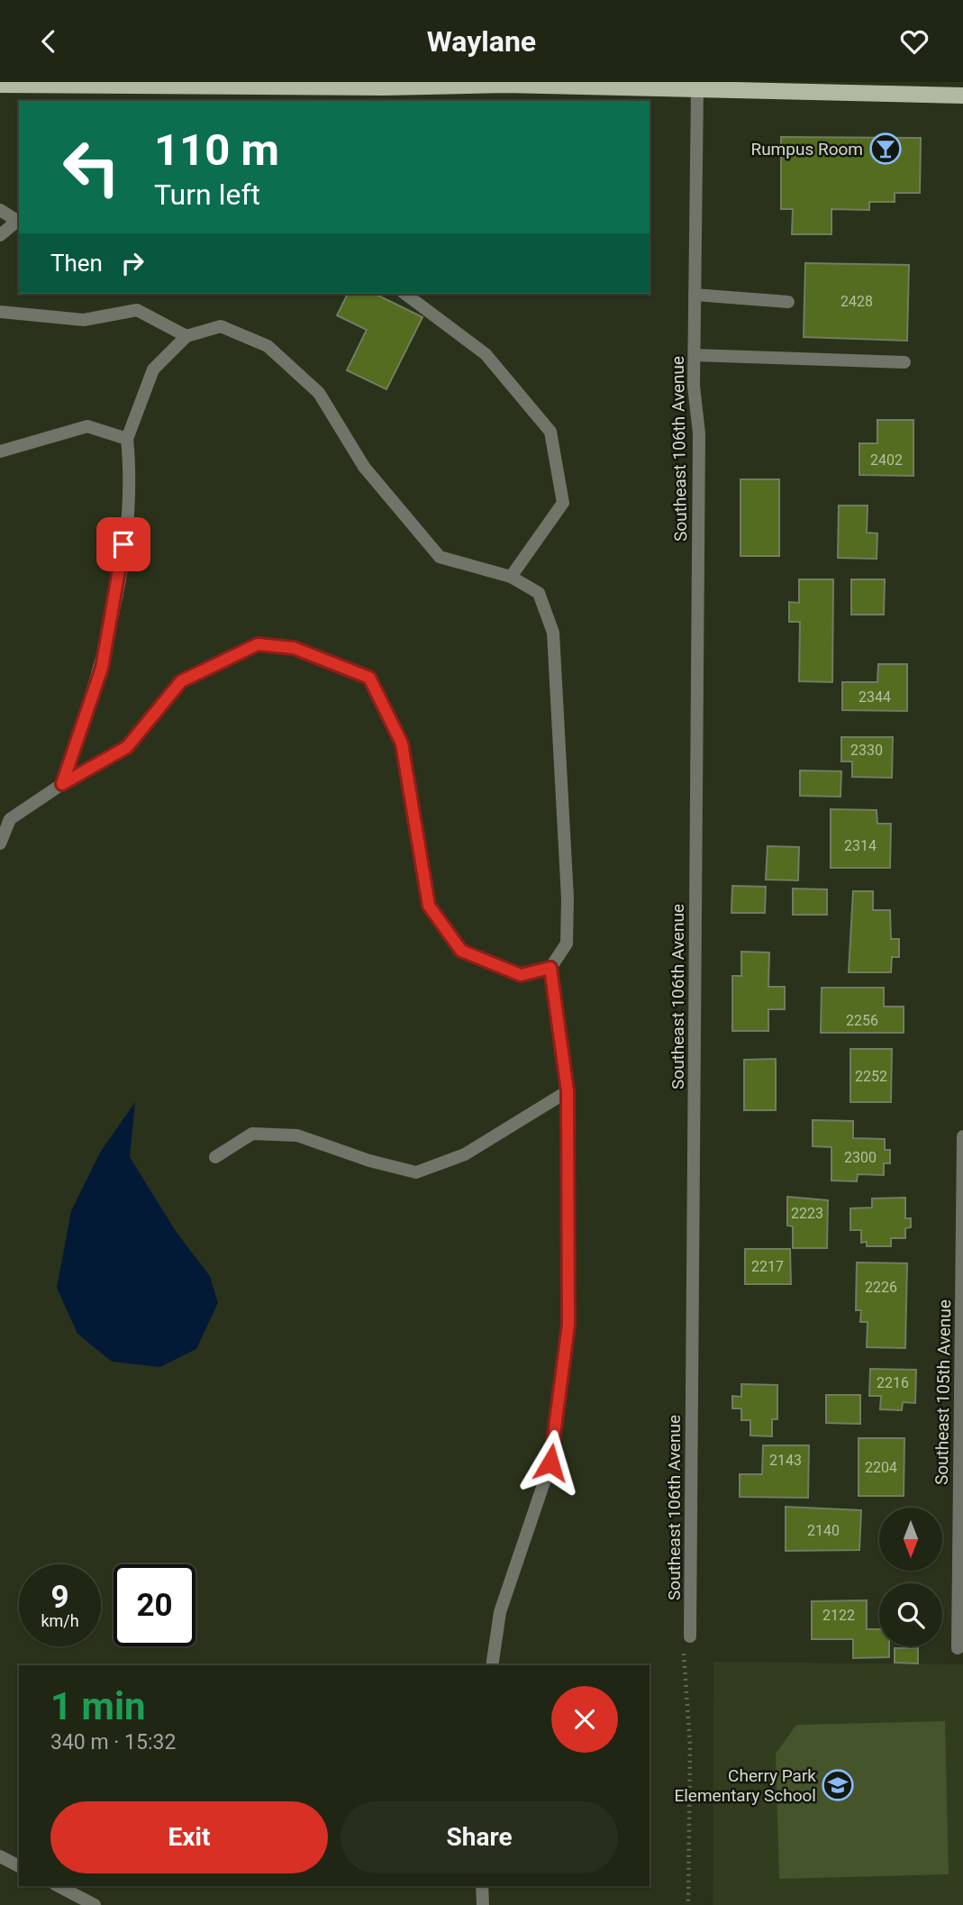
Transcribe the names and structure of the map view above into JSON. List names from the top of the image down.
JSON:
{
  "streets": {
    "street": ["Southeast 106th Avenue", "Southeast 105th Avenue"]
  },
  "places": {
    "bar": ["Rumpus Room"],
    "school or university": ["Cherry Park Elementary School"]
  },
  "house_numbers": [
    "2428",
    "2402",
    "2344",
    "2330",
    "2314",
    "2256",
    "2252",
    "2300",
    "2223",
    "2217",
    "2226",
    "2216",
    "2143",
    "2204",
    "2140",
    "2122"
  ],
  "north": "bottom",
  "page": {
    "header": "Waylane",
    "turn": ["110 m", "Turn left"],
    "then": "Then",
    "speed": "9 km/h",
    "limit": "20",
    "heading": ["1 min", "340 m · 15:32"],
    "buttons": ["Exit", "Share"]
  }
}
